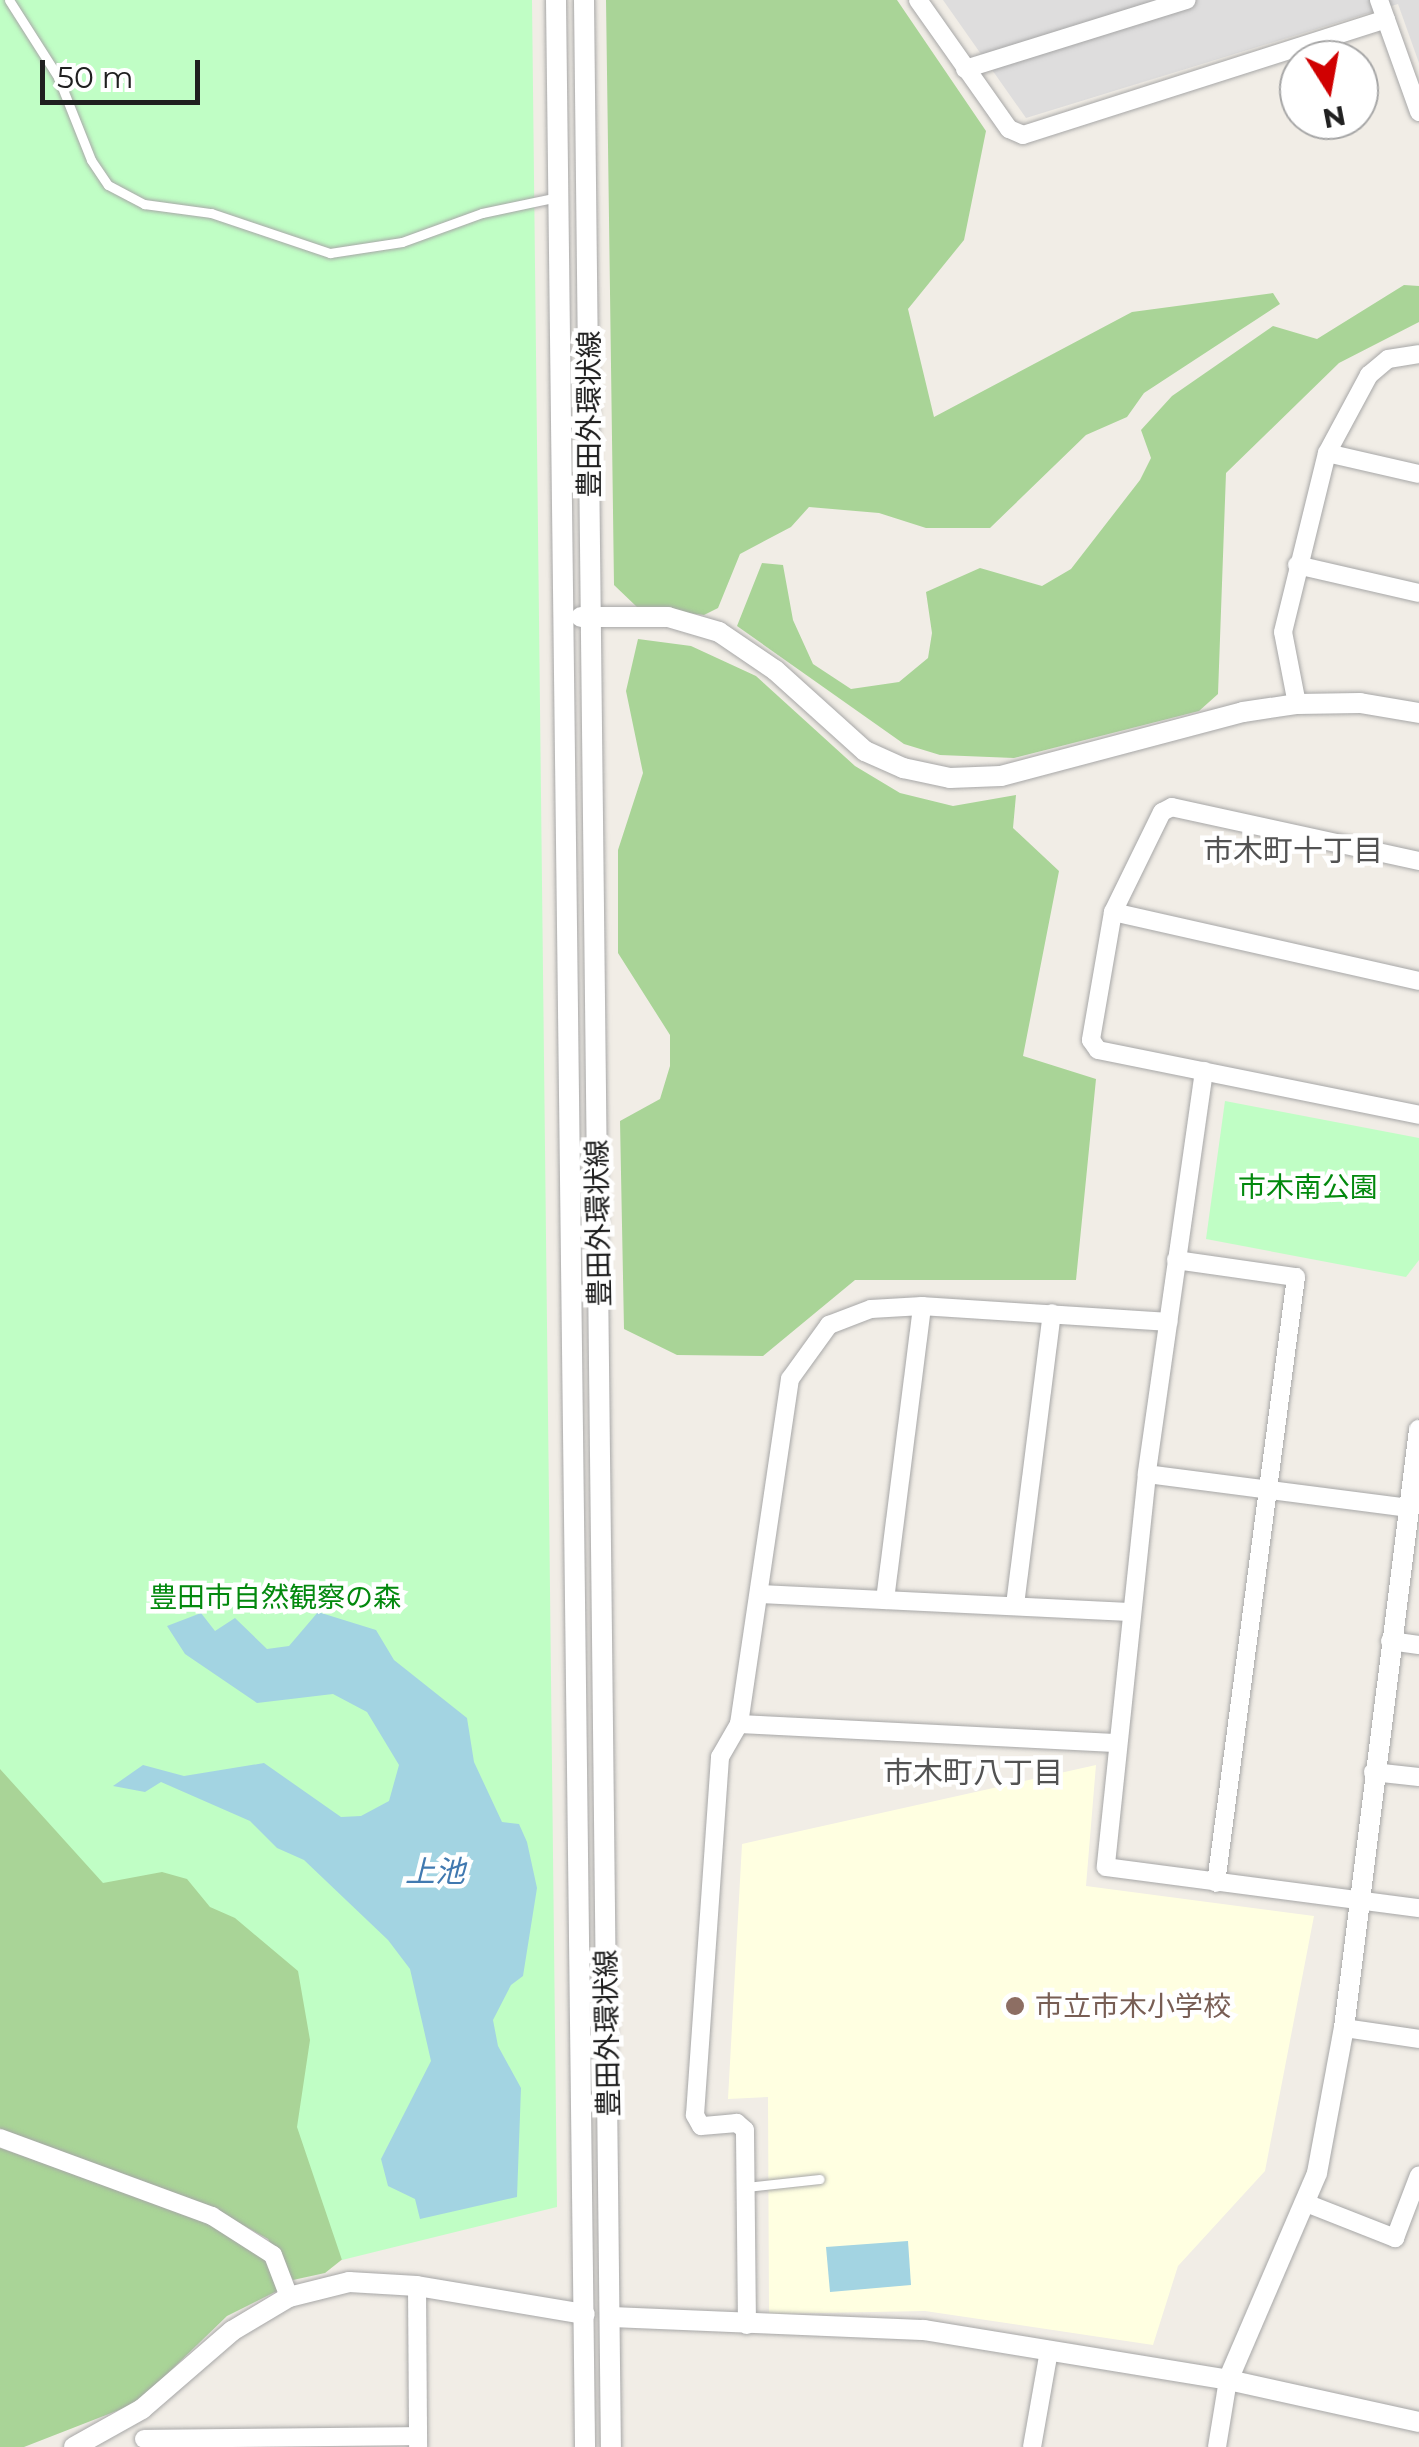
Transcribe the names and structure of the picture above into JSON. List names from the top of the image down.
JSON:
{
  "streets": {
    "street": ["豊田外環状線"]
  },
  "districts": ["市木町十丁目", "市木町八丁目"],
  "water": ["上池"],
  "parks": ["市木南公園", "豊田市自然観察の森"],
  "places": ["市立市木小学校"],
  "scale_bar": "50 m",
  "north": "bottom"
}
